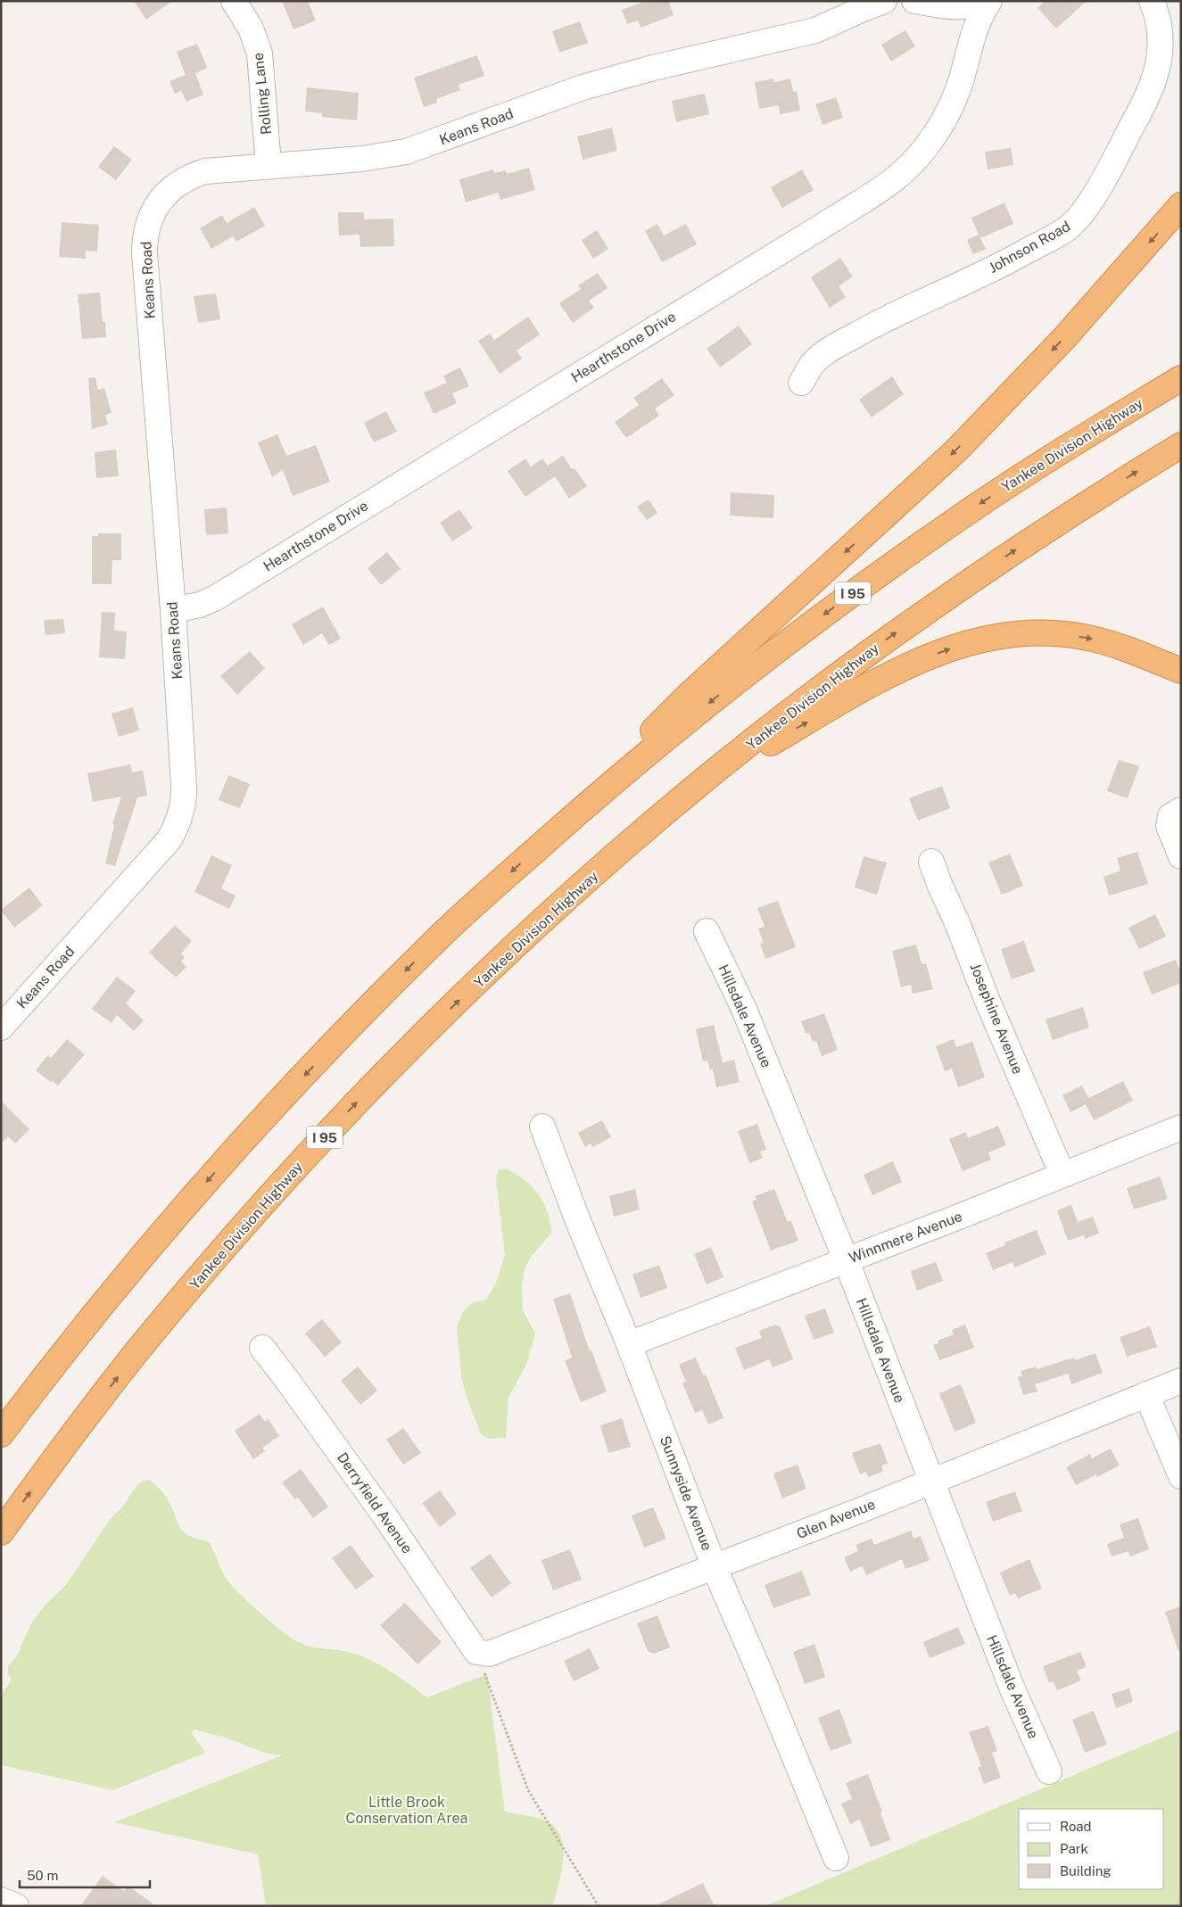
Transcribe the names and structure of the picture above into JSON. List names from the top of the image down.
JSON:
{
  "streets": {
    "highway": ["Yankee Division Highway", "I 95"],
    "street": [
      "Rolling Lane",
      "Keans Road",
      "Johnson Road",
      "Hearthstone Drive",
      "Hillsdale Avenue",
      "Josephine Avenue",
      "Winnmere Avenue",
      "Sunnyside Avenue",
      "Derryfield Avenue",
      "Glen Avenue"
    ]
  },
  "crossings": [
    ["Rolling Lane", "Keans Road"],
    ["Keans Road", "Hearthstone Drive"],
    ["Hillsdale Avenue", "Winnmere Avenue"],
    ["Hillsdale Avenue", "Glen Avenue"],
    ["Josephine Avenue", "Winnmere Avenue"],
    ["Winnmere Avenue", "Sunnyside Avenue"],
    ["Sunnyside Avenue", "Glen Avenue"],
    ["Derryfield Avenue", "Glen Avenue"]
  ],
  "parks": ["Little Brook Conservation Area"],
  "legend": ["Road", "Park", "Building"],
  "scale_bar": "50 m"
}
